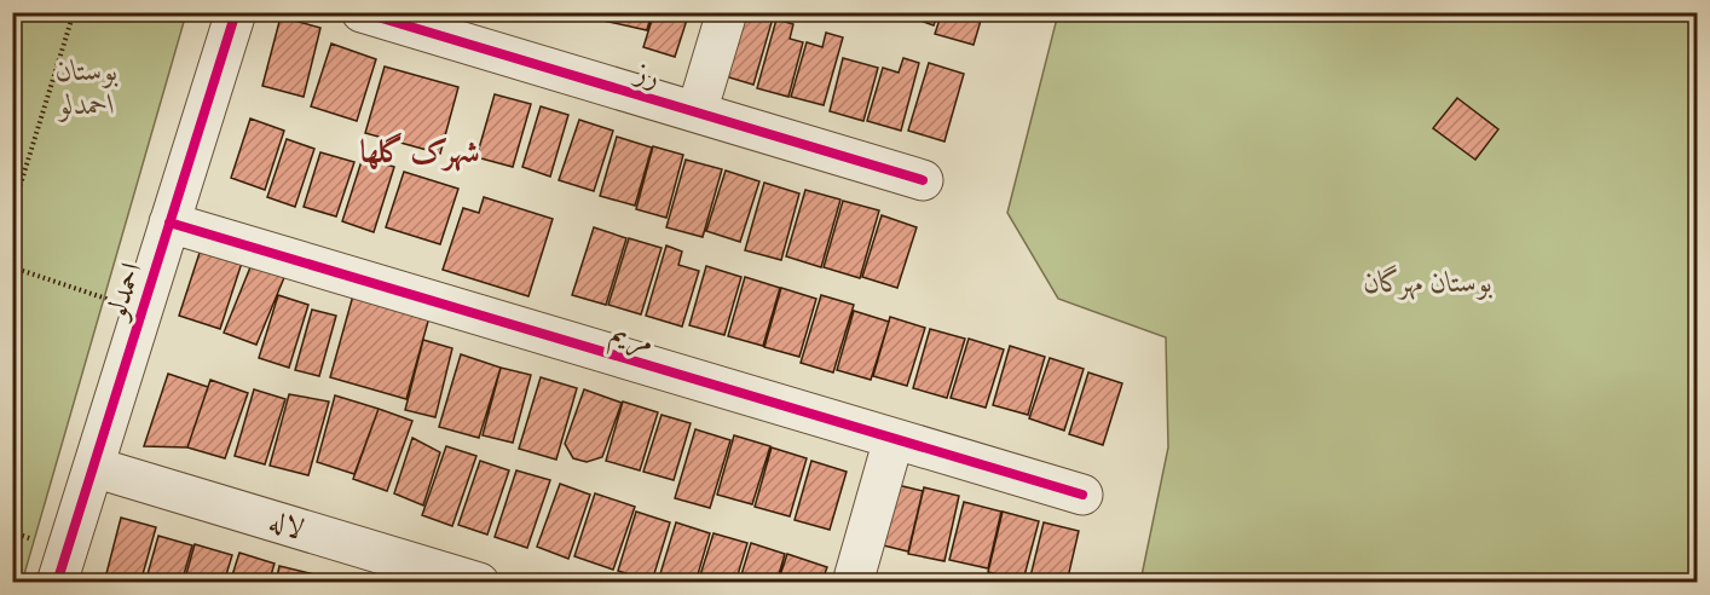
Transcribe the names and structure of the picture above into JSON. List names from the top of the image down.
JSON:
{
  "streets": {
    "street": [
      "رز",
      "احمدلو",
      "مریم",
      "لاله"
    ]
  },
  "crossings": [
    ["احمدلو", "مریم"],
    ["احمدلو", "لاله"]
  ],
  "districts": ["شهرک گلها"],
  "parks": ["بوستان احمدلو", "بوستان مهرگان"]
}
